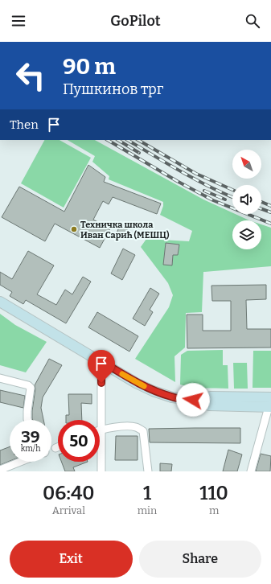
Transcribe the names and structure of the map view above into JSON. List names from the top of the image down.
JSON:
{
  "places": ["Техничка школа Иван Сарић (МЕШЦ)"],
  "north": "top left",
  "page": {
    "header": "GoPilot",
    "turn": ["90 m", "Пушкинов трг"],
    "then": "Then",
    "speed": "39 km/h",
    "limit": "50",
    "eta": [
      "06:40",
      "Arrival",
      "1",
      "min",
      "110",
      "m"
    ],
    "buttons": ["Exit", "Share"]
  }
}
